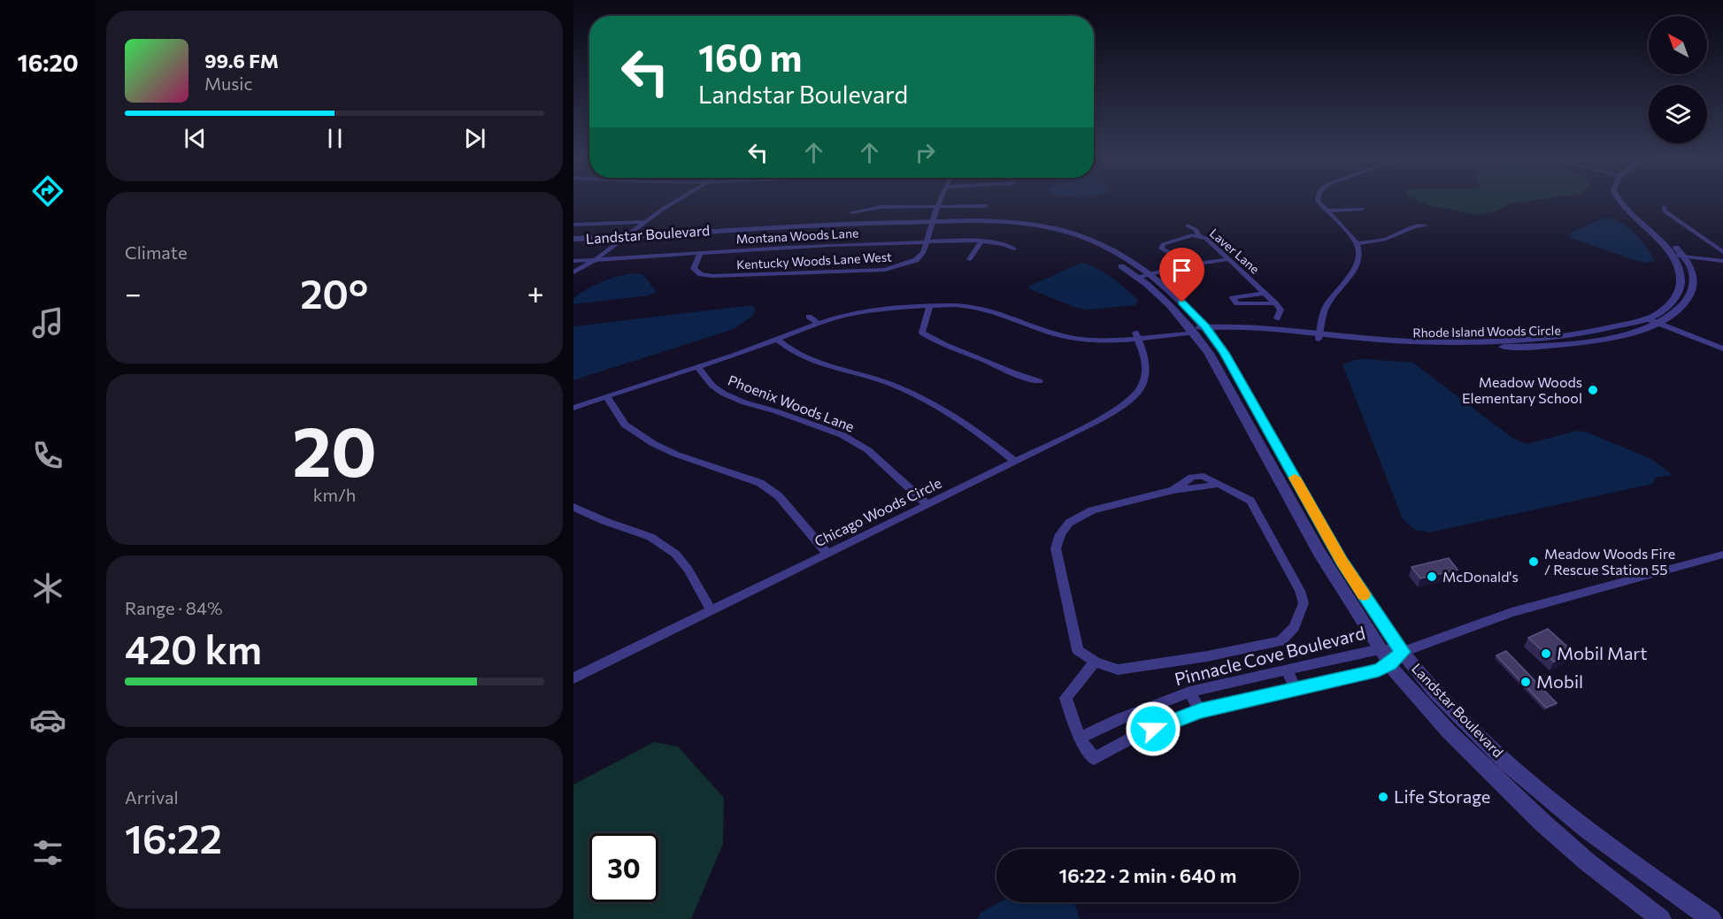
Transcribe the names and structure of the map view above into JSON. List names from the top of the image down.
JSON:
{
  "streets": {
    "street": [
      "Landstar Boulevard",
      "Montana Woods Lane",
      "Laver Lane",
      "Kentucky Woods Lane West",
      "Rhode Island Woods Circle",
      "Phoenix Woods Lane",
      "Chicago Woods Circle",
      "Pinnacle Cove Boulevard"
    ]
  },
  "crossings": [
    ["Landstar Boulevard", "Kentucky Woods Lane West"],
    ["Landstar Boulevard", "Rhode Island Woods Circle"],
    ["Landstar Boulevard", "Pinnacle Cove Boulevard"],
    ["Montana Woods Lane", "Kentucky Woods Lane West"],
    ["Phoenix Woods Lane", "Chicago Woods Circle"]
  ],
  "places": [
    "Meadow Woods Elementary School",
    "Meadow Woods Fire / Rescue Station 55",
    "McDonald's",
    "Mobil Mart",
    "Mobil",
    "Life Storage"
  ],
  "north": "top left",
  "page": {
    "tabs": "16:20",
    "turn": ["160 m", "Landstar Boulevard"],
    "song": ["99.6 FM", "Music"],
    "tile": [
      "Climate",
      ["20", "km/h"],
      ["Range · 84%", "420 km"],
      ["Arrival", "16:22"]
    ],
    "heat": ["−", "20°", "+"],
    "limit": "30",
    "trip": "16:22 · 2 min · 640 m"
  }
}
